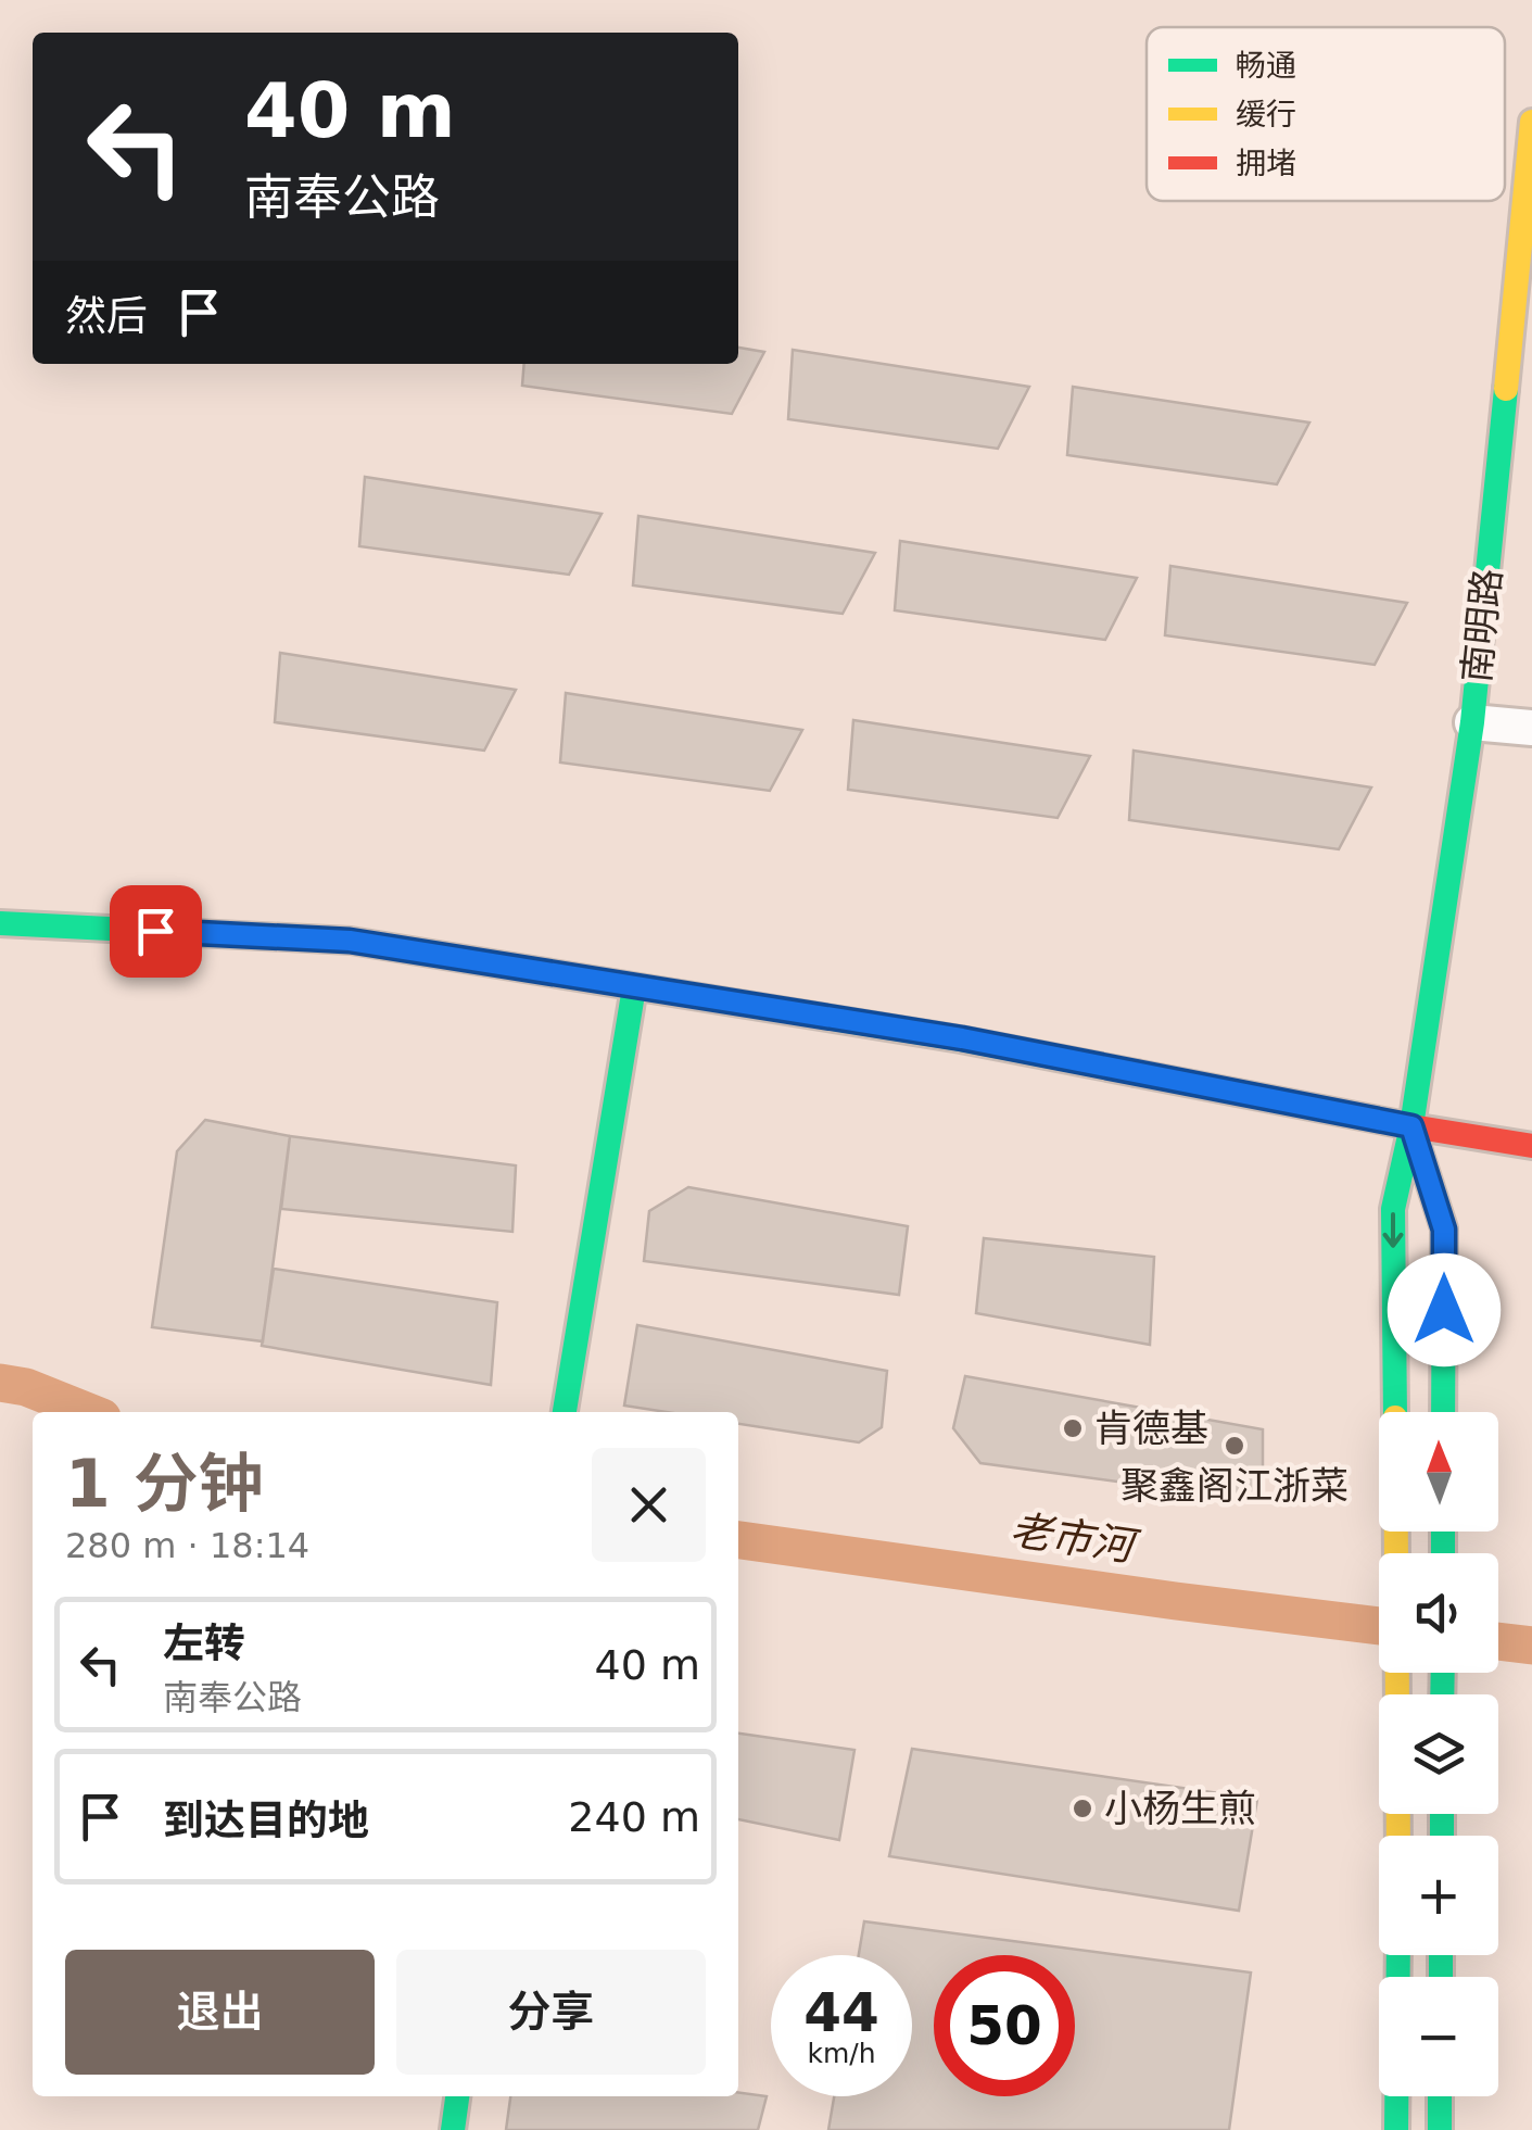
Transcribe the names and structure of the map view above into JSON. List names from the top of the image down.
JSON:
{
  "streets": {
    "main road": ["南明路"]
  },
  "water": ["老市河"],
  "places": ["肯德基", "聚鑫阁江浙菜", "小杨生煎"],
  "legend": ["畅通", "缓行", "拥堵"],
  "north": "top",
  "page": {
    "turn": ["40 m", "南奉公路"],
    "then": "然后",
    "map_buttons": ["+", "−"],
    "heading": ["1 分钟", "280 m · 18:14"],
    "list": [
      {
        "name": "左转",
        "note": "南奉公路",
        "value": "40 m"
      },
      {
        "name": "到达目的地",
        "value": "240 m"
      }
    ],
    "buttons": ["退出", "分享"],
    "speed": "44 km/h",
    "limit": "50"
  }
}
